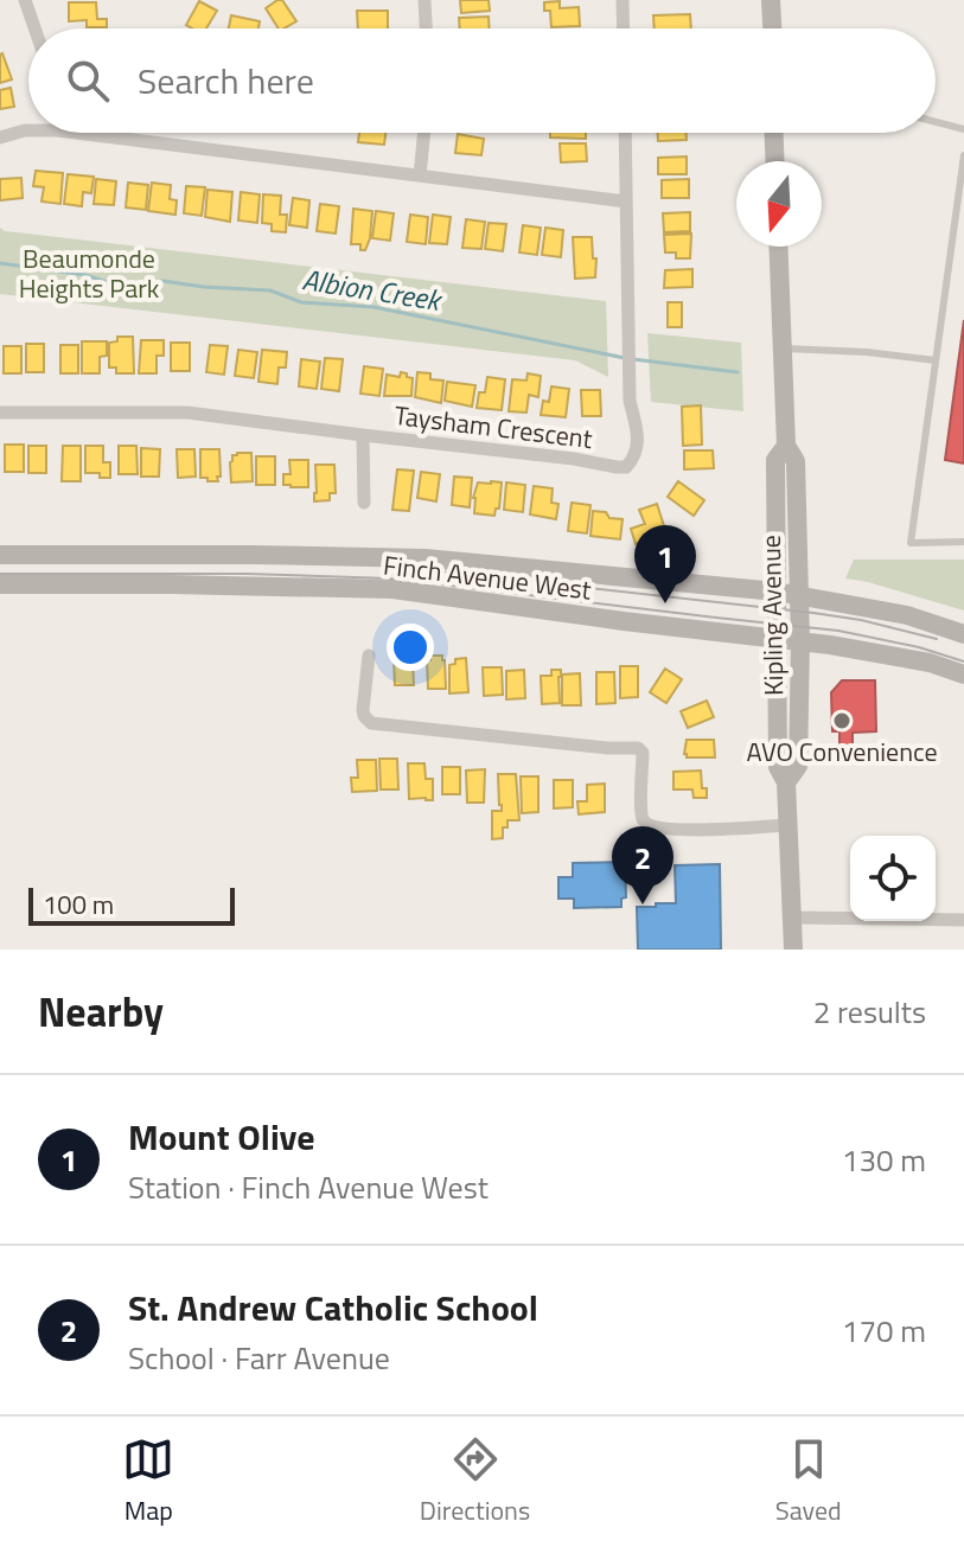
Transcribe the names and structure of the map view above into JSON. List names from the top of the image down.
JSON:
{
  "streets": {
    "main road": ["Finch Avenue West", "Kipling Avenue"],
    "street": ["Taysham Crescent"]
  },
  "crossings": [
    ["Finch Avenue West", "Kipling Avenue"]
  ],
  "water": ["Albion Creek"],
  "parks": ["Beaumonde Heights Park"],
  "places": ["AVO Convenience"],
  "scale_bar": "100 m",
  "north": "bottom",
  "page": {
    "search": "Search here",
    "pins": ["1", "2"],
    "scale": "100 m",
    "heading": ["Nearby", "2 results"],
    "list": [
      {
        "mark": "1",
        "name": "Mount Olive",
        "note": "Station · Finch Avenue West",
        "value": "130 m"
      },
      {
        "mark": "2",
        "name": "St. Andrew Catholic School",
        "note": "School · Farr Avenue",
        "value": "170 m"
      }
    ],
    "nav": ["Map", "Directions", "Saved"]
  }
}
